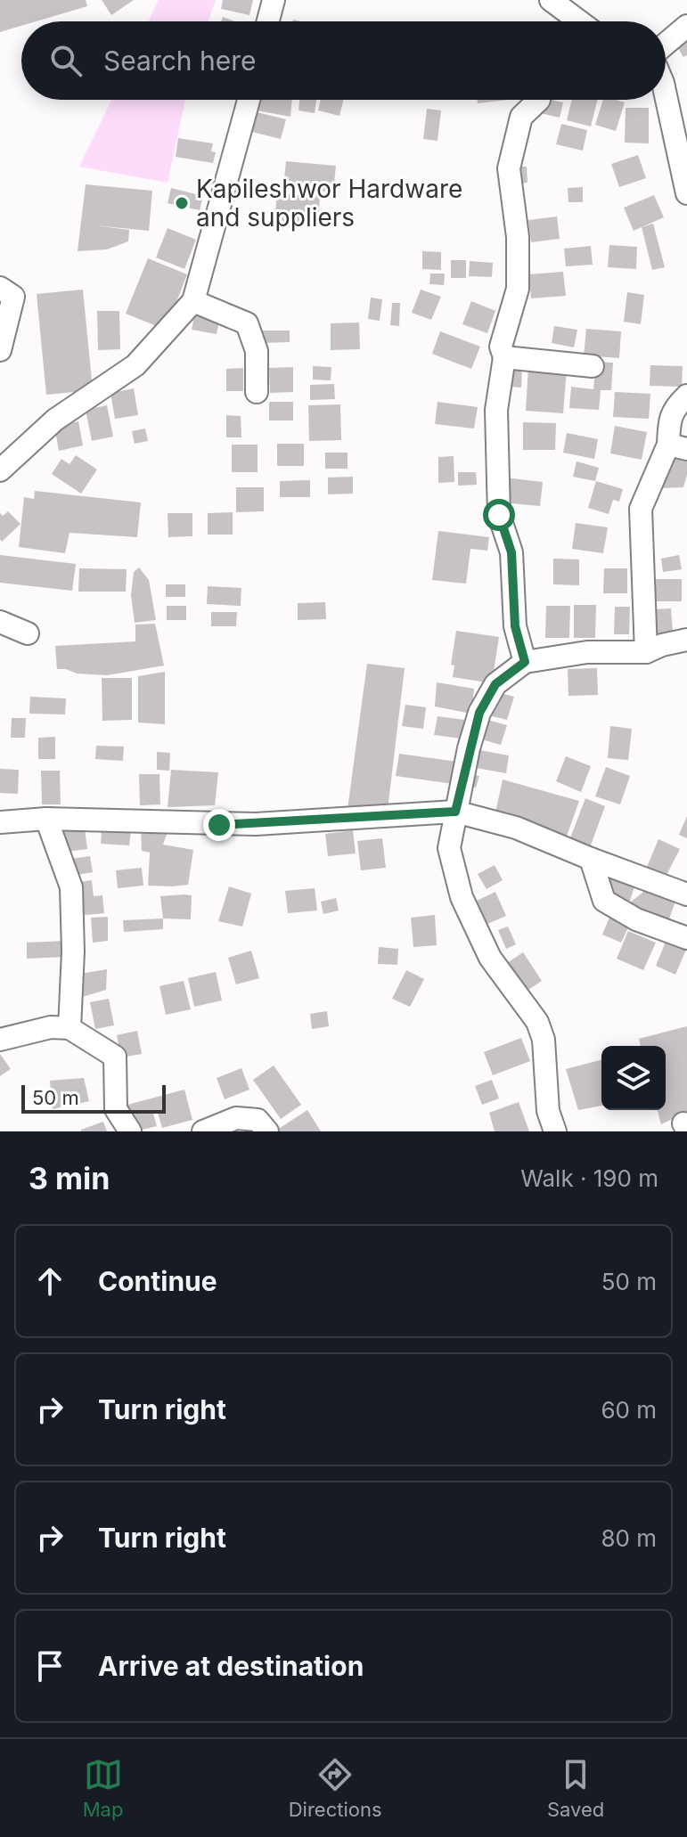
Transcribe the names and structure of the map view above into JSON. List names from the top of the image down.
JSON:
{
  "places": ["Kapileshwor Hardware and suppliers"],
  "scale_bar": "50 m",
  "page": {
    "search": "Search here",
    "scale": "50 m",
    "heading": ["3 min", "Walk · 190 m"],
    "list": [
      ["Continue", "50 m"],
      ["Turn right", "60 m"],
      ["Turn right", "80 m"],
      "Arrive at destination"
    ],
    "nav": ["Map", "Directions", "Saved"]
  }
}
